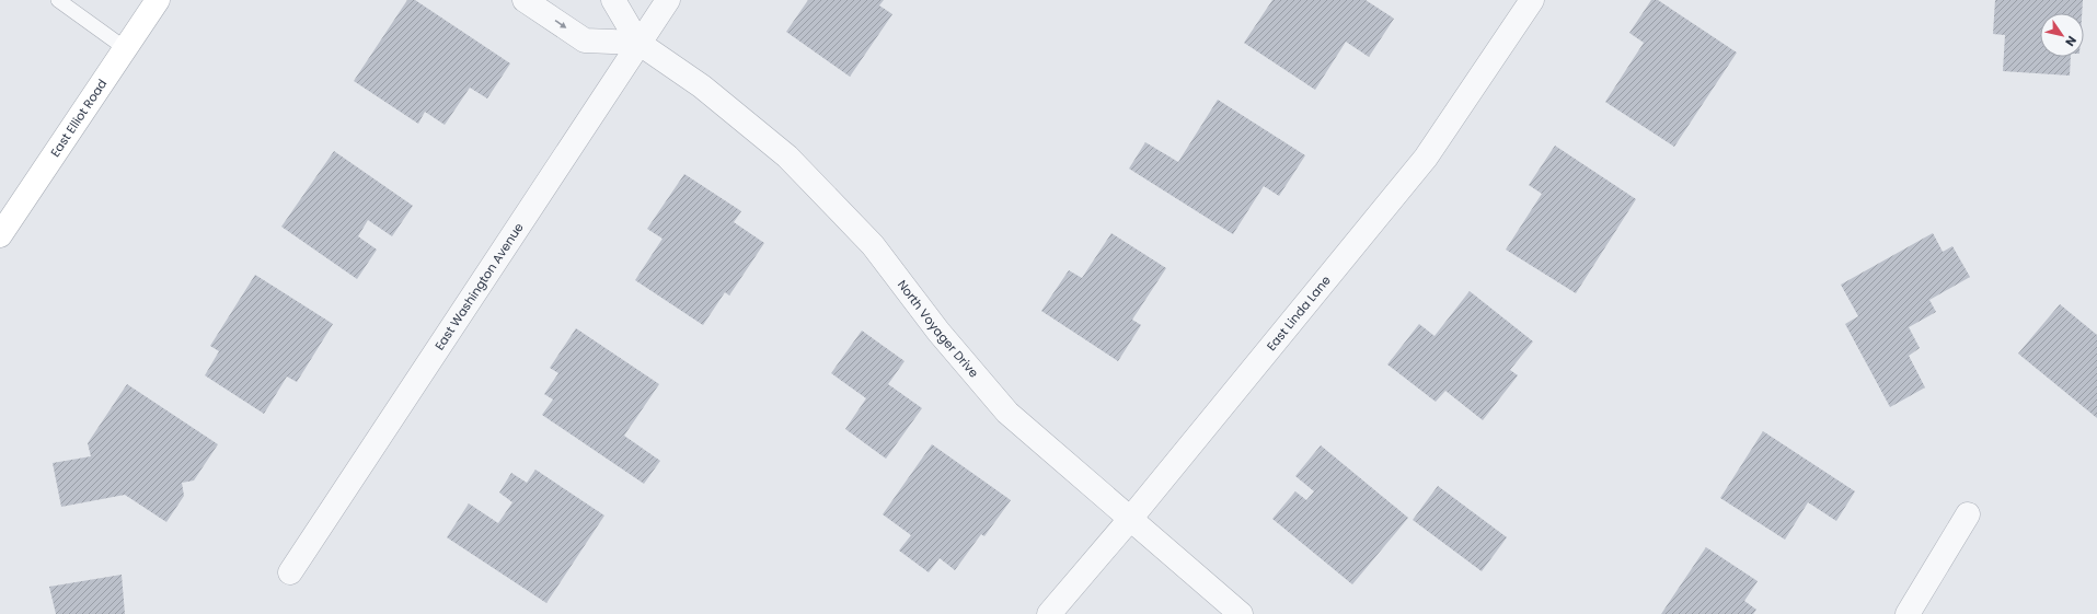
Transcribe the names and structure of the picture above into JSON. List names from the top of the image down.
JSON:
{
  "streets": {
    "main road": ["East Elliot Road"],
    "street": ["East Washington Avenue", "East Linda Lane", "North Voyager Drive"]
  },
  "crossings": [
    ["East Washington Avenue", "North Voyager Drive"],
    ["East Linda Lane", "North Voyager Drive"]
  ],
  "north": "bottom right"
}
